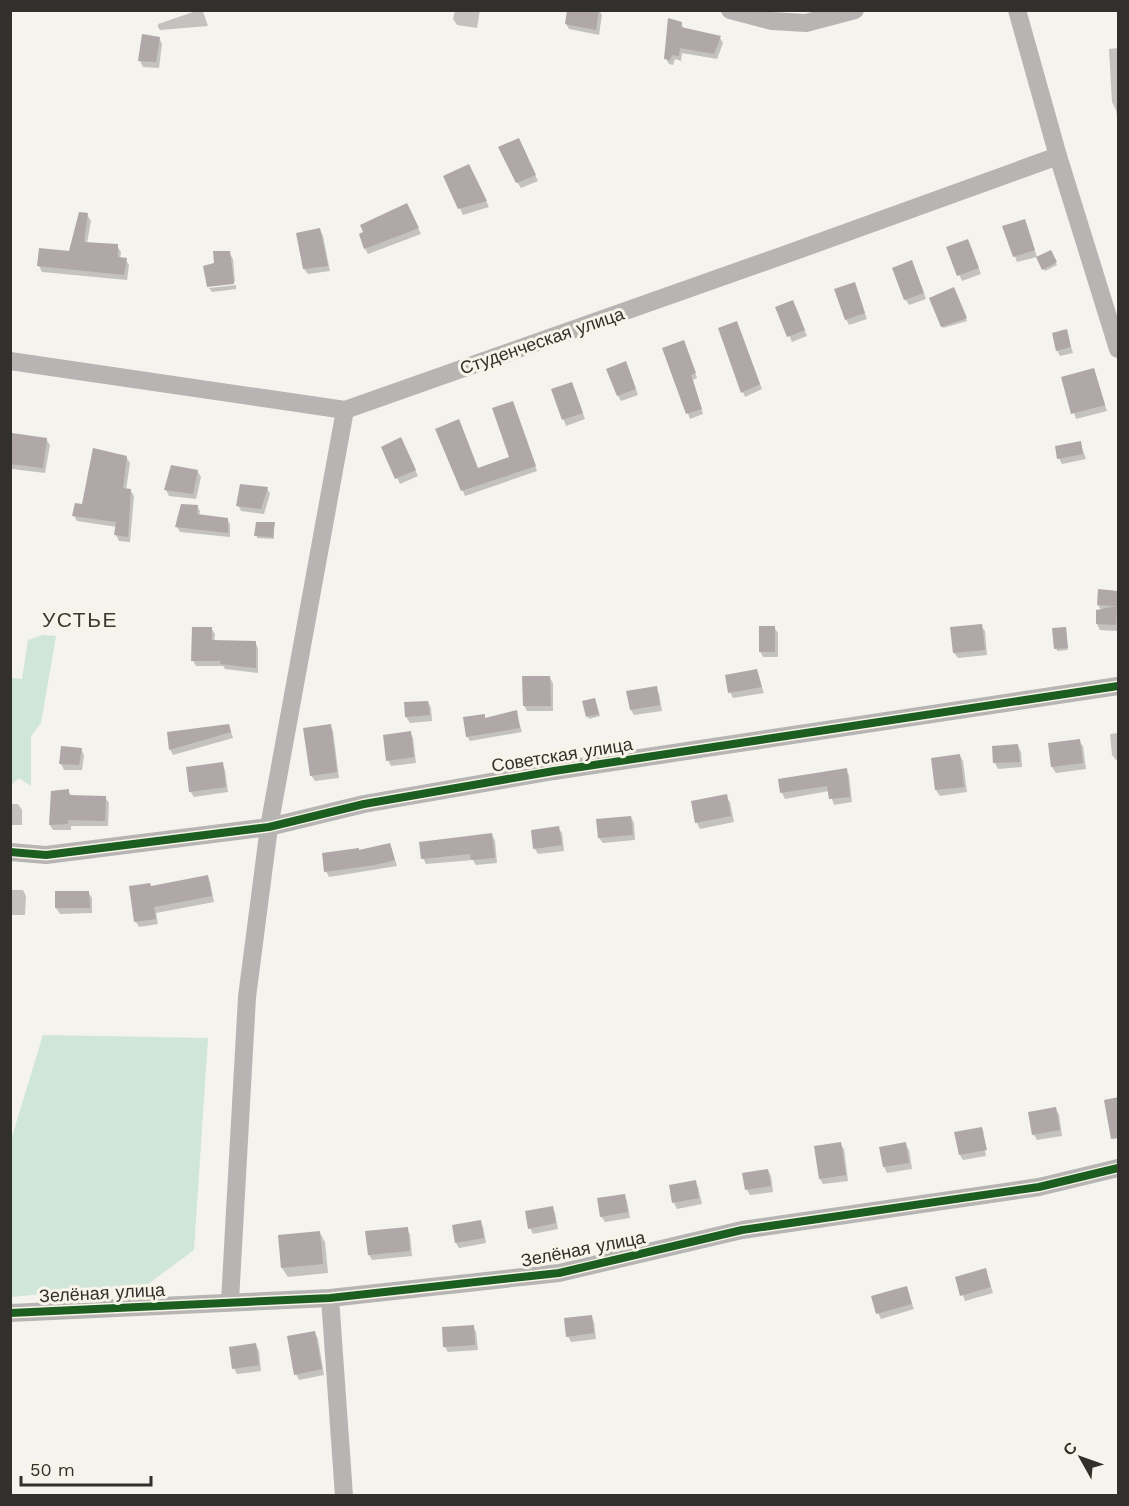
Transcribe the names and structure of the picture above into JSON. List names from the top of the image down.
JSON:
{
  "streets": {
    "street": ["Студенческая улица", "Советская улица", "Зелёная улица"]
  },
  "districts": ["УСТЬЕ"],
  "scale_bar": "50 m",
  "north": "top left"
}
